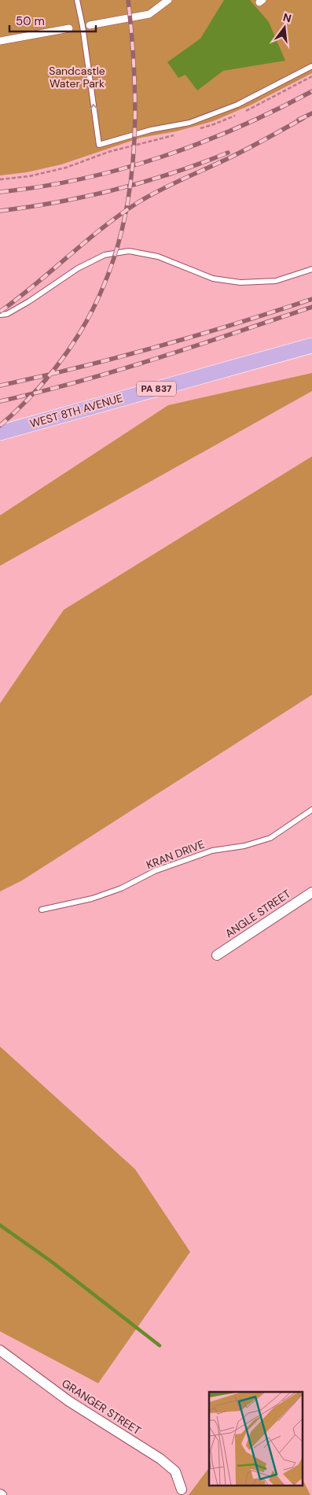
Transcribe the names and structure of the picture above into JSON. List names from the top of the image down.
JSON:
{
  "streets": {
    "main road": ["PA 837", "WEST 8TH AVENUE"],
    "street": ["ANGLE STREET", "GRANGER STREET"],
    "lane": ["KRAN DRIVE"]
  },
  "parks": ["Sandcastle Water Park"],
  "scale_bar": "50 m",
  "north": "top"
}
